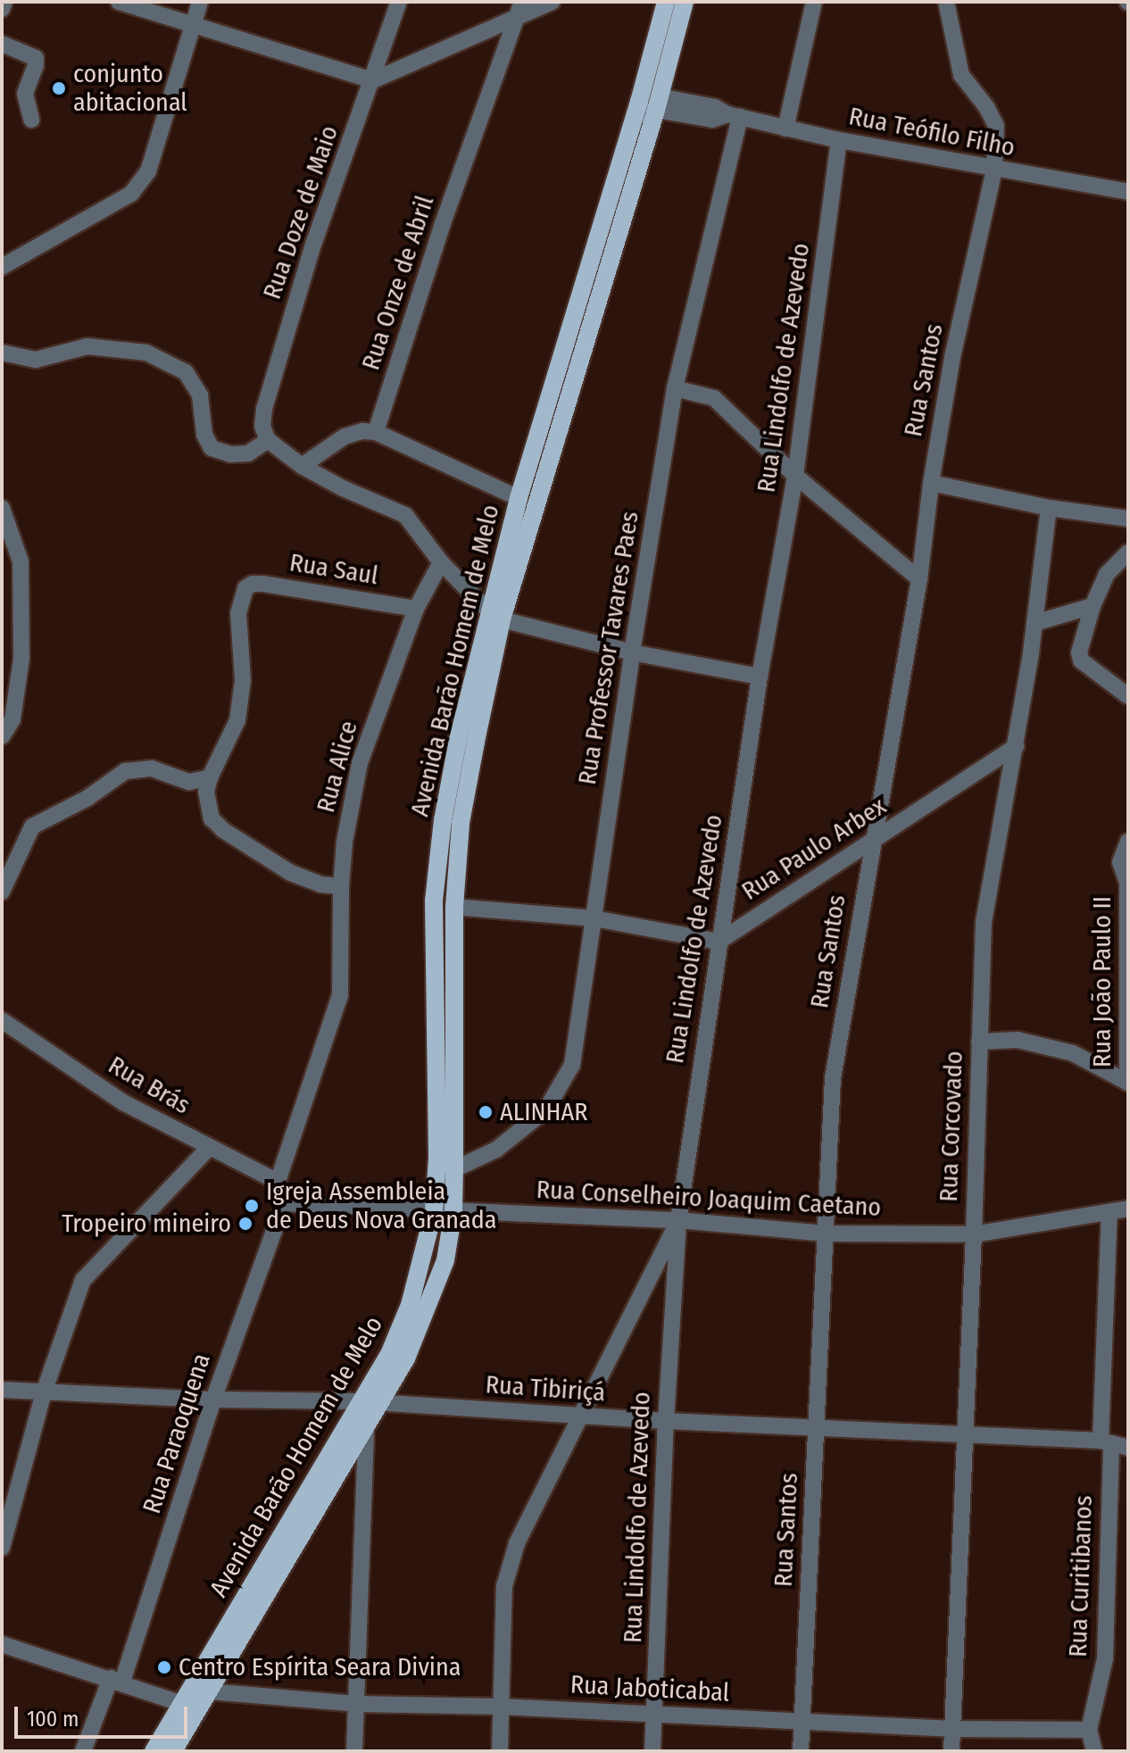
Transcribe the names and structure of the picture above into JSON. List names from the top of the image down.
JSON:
{
  "streets": {
    "main road": ["Avenida Barão Homem de Melo"],
    "street": [
      "Rua Teófilo Filho",
      "Rua Doze de Maio",
      "Rua Onze de Abril",
      "Rua Lindolfo de Azevedo",
      "Rua Santos",
      "Rua Saul",
      "Rua Professor Tavares Paes",
      "Rua Alice",
      "Rua Paulo Arbex",
      "Rua João Paulo II",
      "Rua Brás",
      "Rua Corcovado",
      "Rua Conselheiro Joaquim Caetano",
      "Rua Tibiriçá",
      "Rua Paraoquena",
      "Rua Curitibanos",
      "Rua Jaboticabal"
    ]
  },
  "crossings": [
    ["Rua Teófilo Filho", "Rua Lindolfo de Azevedo"],
    ["Rua Teófilo Filho", "Rua Santos"],
    ["Rua Teófilo Filho", "Rua Professor Tavares Paes"],
    ["Rua Teófilo Filho", "Avenida Barão Homem de Melo"],
    ["Rua Lindolfo de Azevedo", "Rua Paulo Arbex"],
    ["Rua Lindolfo de Azevedo", "Rua Conselheiro Joaquim Caetano"],
    ["Rua Lindolfo de Azevedo", "Rua Tibiriçá"],
    ["Rua Lindolfo de Azevedo", "Rua Jaboticabal"],
    ["Rua Santos", "Rua Paulo Arbex"],
    ["Rua Santos", "Rua Conselheiro Joaquim Caetano"],
    ["Rua Santos", "Rua Tibiriçá"],
    ["Rua Santos", "Rua Jaboticabal"],
    ["Rua Saul", "Rua Alice"],
    ["Rua Professor Tavares Paes", "Avenida Barão Homem de Melo"],
    ["Avenida Barão Homem de Melo", "Rua Conselheiro Joaquim Caetano"],
    ["Avenida Barão Homem de Melo", "Rua Tibiriçá"],
    ["Avenida Barão Homem de Melo", "Rua Jaboticabal"],
    ["Rua Alice", "Rua Brás"],
    ["Rua Paulo Arbex", "Rua Corcovado"],
    ["Rua Corcovado", "Rua Conselheiro Joaquim Caetano"],
    ["Rua Corcovado", "Rua Tibiriçá"],
    ["Rua Corcovado", "Rua Jaboticabal"],
    ["Rua Conselheiro Joaquim Caetano", "Rua Paraoquena"],
    ["Rua Conselheiro Joaquim Caetano", "Rua Curitibanos"],
    ["Rua Tibiriçá", "Rua Paraoquena"],
    ["Rua Tibiriçá", "Rua Curitibanos"],
    ["Rua Curitibanos", "Rua Jaboticabal"]
  ],
  "places": [
    "conjunto abitacional",
    "ALINHAR",
    "Igreja Assembleia de Deus Nova Granada",
    "Tropeiro mineiro",
    "Centro Espírita Seara Divina"
  ],
  "scale_bar": "100 m"
}
